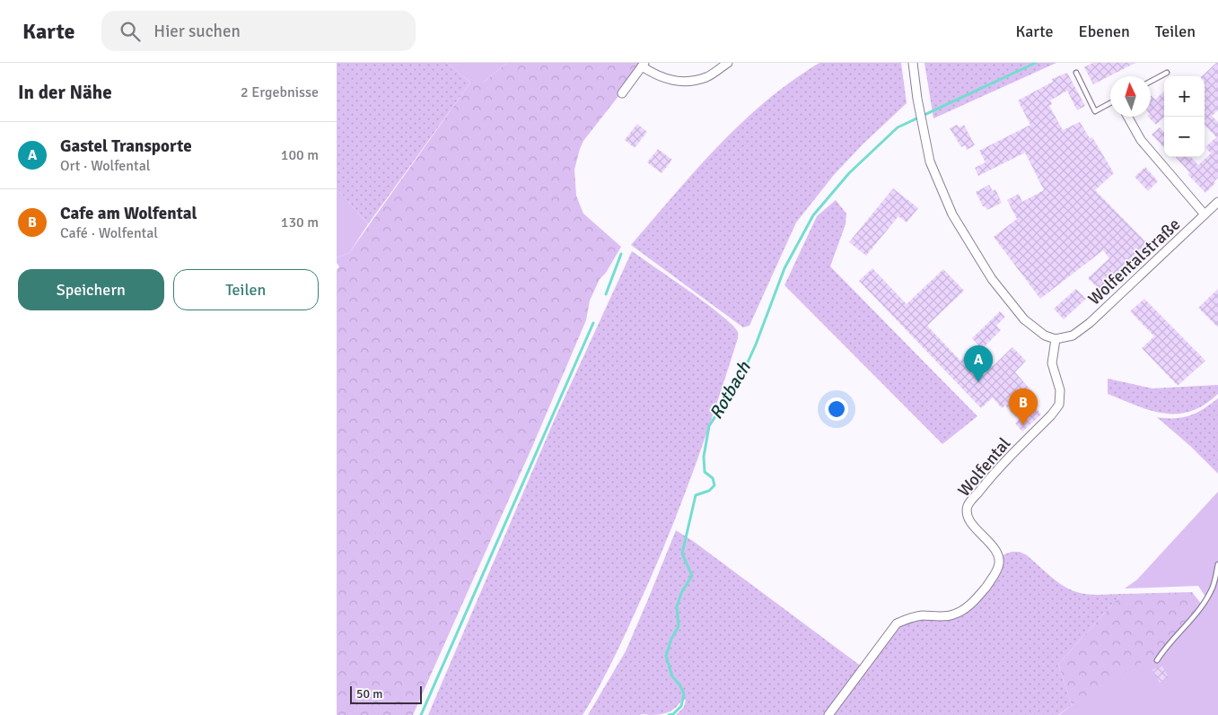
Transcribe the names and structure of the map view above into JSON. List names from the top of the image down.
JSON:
{
  "streets": {
    "street": ["Wolfentalstraße", "Wolfental"]
  },
  "crossings": [
    ["Wolfentalstraße", "Wolfental"]
  ],
  "water": ["Rotbach"],
  "scale_bar": "50 m",
  "north": "top",
  "page": {
    "header": "Karte",
    "search": "Hier suchen",
    "nav": ["Karte", "Ebenen", "Teilen"],
    "heading": ["In der Nähe", "2 Ergebnisse"],
    "map_buttons": ["+", "−"],
    "list": [
      {
        "mark": "A",
        "name": "Gastel Transporte",
        "note": "Ort · Wolfental",
        "value": "100 m"
      },
      {
        "mark": "B",
        "name": "Cafe am Wolfental",
        "note": "Café · Wolfental",
        "value": "130 m"
      }
    ],
    "buttons": ["Speichern", "Teilen"],
    "pins": ["A", "B"],
    "scale": "50 m"
  }
}
